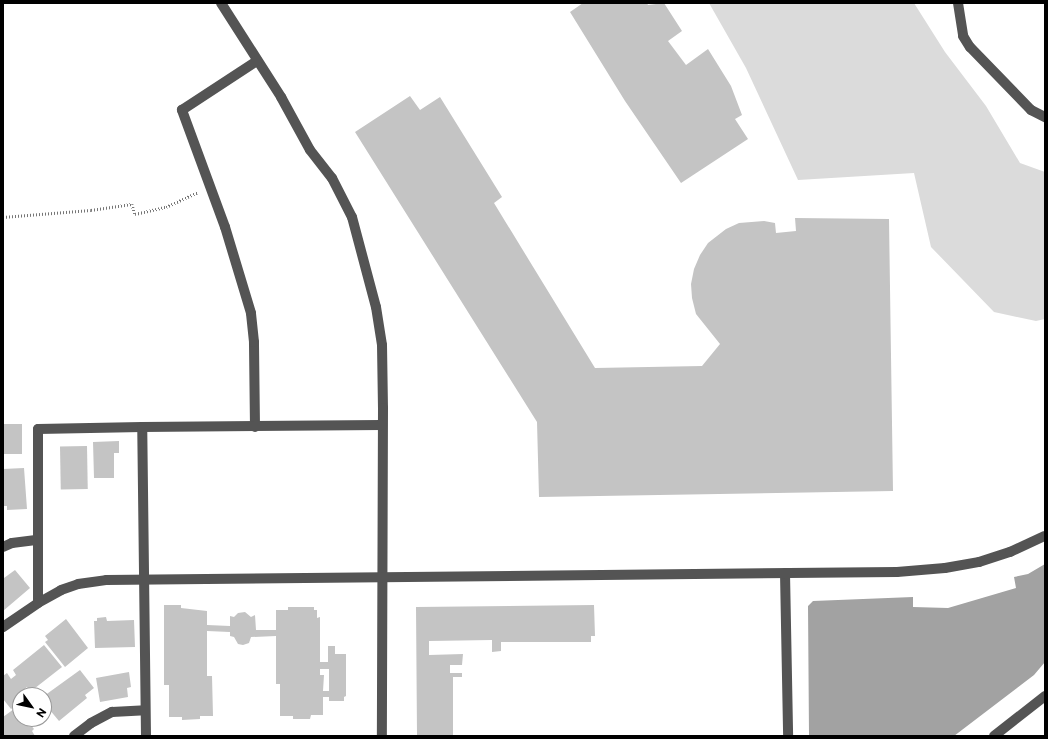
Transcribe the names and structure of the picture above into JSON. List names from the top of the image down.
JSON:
{
  "north": "bottom right"
}
